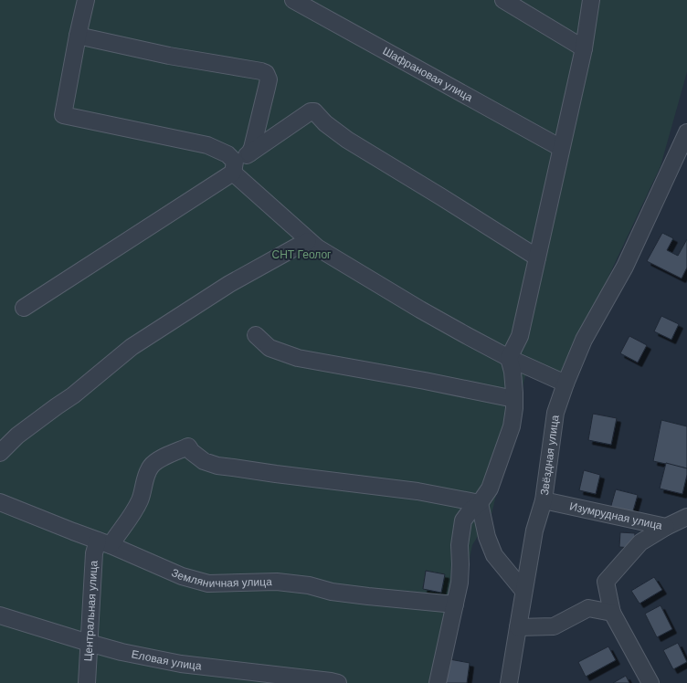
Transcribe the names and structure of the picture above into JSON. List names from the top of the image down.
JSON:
{
  "streets": {
    "street": [
      "Шафрановая улица",
      "Звёздная улица",
      "Изумрудная улица",
      "Земляничная улица",
      "Центральная улица",
      "Еловая улица"
    ]
  },
  "crossings": [
    ["Звёздная улица", "Изумрудная улица"],
    ["Земляничная улица", "Центральная улица"],
    ["Центральная улица", "Еловая улица"]
  ],
  "parks": ["СНТ Геолог"]
}
